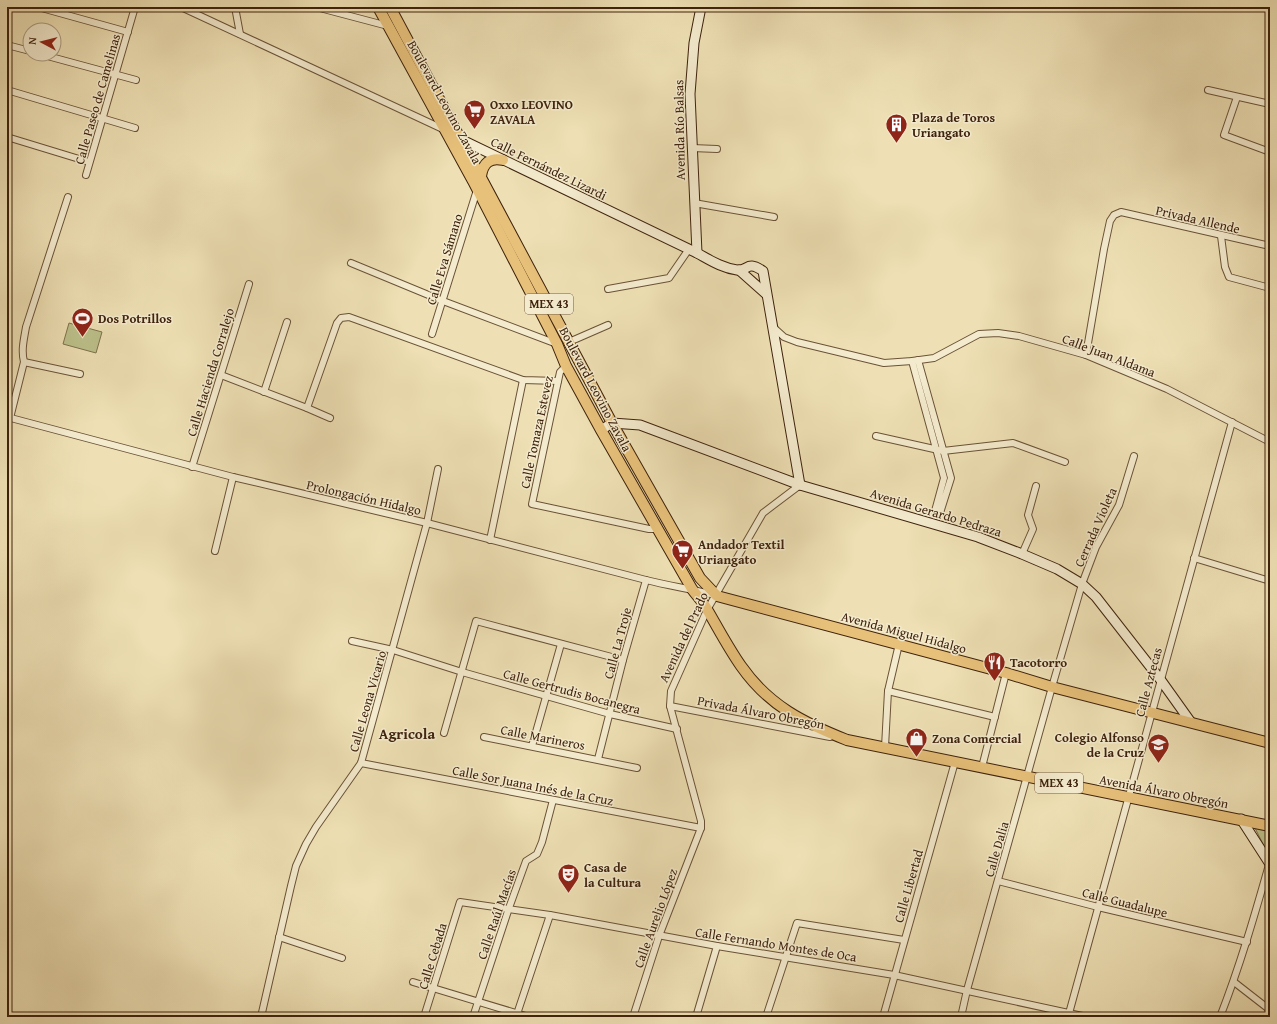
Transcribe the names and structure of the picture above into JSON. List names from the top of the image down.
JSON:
{
  "streets": {
    "main road": [
      "Boulevard Leovino Zavala",
      "MEX 43",
      "Avenida Miguel Hidalgo",
      "Avenida Álvaro Obregón"
    ],
    "street": [
      "Calle Paseo de Camelinas",
      "Avenida Río Balsas",
      "Calle Fernández Lizardi",
      "Privada Allende",
      "Calle Eva Sámano",
      "Calle Juan Aldama",
      "Calle Hacienda Corralejo",
      "Calle Tomaza Estevez",
      "Prolongación Hidalgo",
      "Avenida Gerardo Pedraza",
      "Cerrada Violeta",
      "Avenida del Prado",
      "Calle La Troje",
      "Calle Aztecas",
      "Calle Gertrudis Bocanegra",
      "Calle Leona Vicario",
      "Privada Álvaro Obregón",
      "Calle Marineros",
      "Calle Sor Juana Inés de la Cruz",
      "Calle Dalia",
      "Calle Libertad",
      "Calle Guadalupe",
      "Calle Raúl Macías",
      "Calle Aurelio López",
      "Calle Fernando Montes de Oca",
      "Calle Cebada"
    ]
  },
  "crossings": [
    ["Boulevard Leovino Zavala", "Calle Fernández Lizardi"],
    ["Boulevard Leovino Zavala", "Calle Eva Sámano"],
    ["Boulevard Leovino Zavala", "Calle Tomaza Estevez"],
    ["Boulevard Leovino Zavala", "Prolongación Hidalgo"],
    ["Boulevard Leovino Zavala", "Avenida Gerardo Pedraza"],
    ["Boulevard Leovino Zavala", "Avenida Miguel Hidalgo"],
    ["Boulevard Leovino Zavala", "Avenida del Prado"],
    ["Boulevard Leovino Zavala", "Avenida Álvaro Obregón"],
    ["Avenida Río Balsas", "Calle Fernández Lizardi"],
    ["Privada Allende", "Calle Juan Aldama"],
    ["Calle Juan Aldama", "Calle Aztecas"],
    ["Calle Hacienda Corralejo", "Prolongación Hidalgo"],
    ["Prolongación Hidalgo", "Avenida Miguel Hidalgo"],
    ["Prolongación Hidalgo", "Avenida del Prado"],
    ["Prolongación Hidalgo", "Calle La Troje"],
    ["Prolongación Hidalgo", "Calle Leona Vicario"],
    ["Avenida Gerardo Pedraza", "Cerrada Violeta"],
    ["Avenida Gerardo Pedraza", "Avenida Miguel Hidalgo"],
    ["Avenida Gerardo Pedraza", "Avenida del Prado"],
    ["Avenida Gerardo Pedraza", "Calle Aztecas"],
    ["Cerrada Violeta", "Avenida Miguel Hidalgo"],
    ["Cerrada Violeta", "Calle Dalia"],
    ["Avenida Miguel Hidalgo", "Avenida del Prado"],
    ["Avenida Miguel Hidalgo", "Calle Aztecas"],
    ["Avenida Miguel Hidalgo", "Calle Dalia"],
    ["Avenida del Prado", "Calle Gertrudis Bocanegra"],
    ["Avenida del Prado", "Privada Álvaro Obregón"],
    ["Avenida del Prado", "Calle Sor Juana Inés de la Cruz"],
    ["Avenida del Prado", "Avenida Álvaro Obregón"],
    ["Avenida del Prado", "Calle Aurelio López"],
    ["Calle La Troje", "Calle Gertrudis Bocanegra"],
    ["Calle La Troje", "Calle Marineros"],
    ["Calle Aztecas", "Avenida Álvaro Obregón"],
    ["Calle Aztecas", "Calle Guadalupe"],
    ["Calle Aztecas", "Calle Fernando Montes de Oca"],
    ["Calle Gertrudis Bocanegra", "Calle Leona Vicario"],
    ["Calle Leona Vicario", "Calle Sor Juana Inés de la Cruz"],
    ["Privada Álvaro Obregón", "Avenida Álvaro Obregón"],
    ["Calle Sor Juana Inés de la Cruz", "Calle Raúl Macías"],
    ["Calle Sor Juana Inés de la Cruz", "Calle Aurelio López"],
    ["Avenida Álvaro Obregón", "Calle Dalia"],
    ["Avenida Álvaro Obregón", "Calle Libertad"],
    ["Calle Dalia", "Calle Guadalupe"],
    ["Calle Dalia", "Calle Fernando Montes de Oca"],
    ["Calle Libertad", "Calle Fernando Montes de Oca"],
    ["Calle Raúl Macías", "Calle Fernando Montes de Oca"],
    ["Calle Aurelio López", "Calle Fernando Montes de Oca"],
    ["Calle Fernando Montes de Oca", "Calle Cebada"]
  ],
  "districts": ["Agricola"],
  "places": {
    "supermarket": ["Oxxo LEOVINO ZAVALA", "Andador Textil Uriangato"],
    "building": ["Plaza de Toros Uriangato"],
    "sports": ["Dos Potrillos"],
    "restaurant": ["Tacotorro"],
    "shop": ["Zona Comercial"],
    "school or university": ["Colegio Alfonso de la Cruz"],
    "theatre": ["Casa de la Cultura"]
  },
  "north": "left"
}
